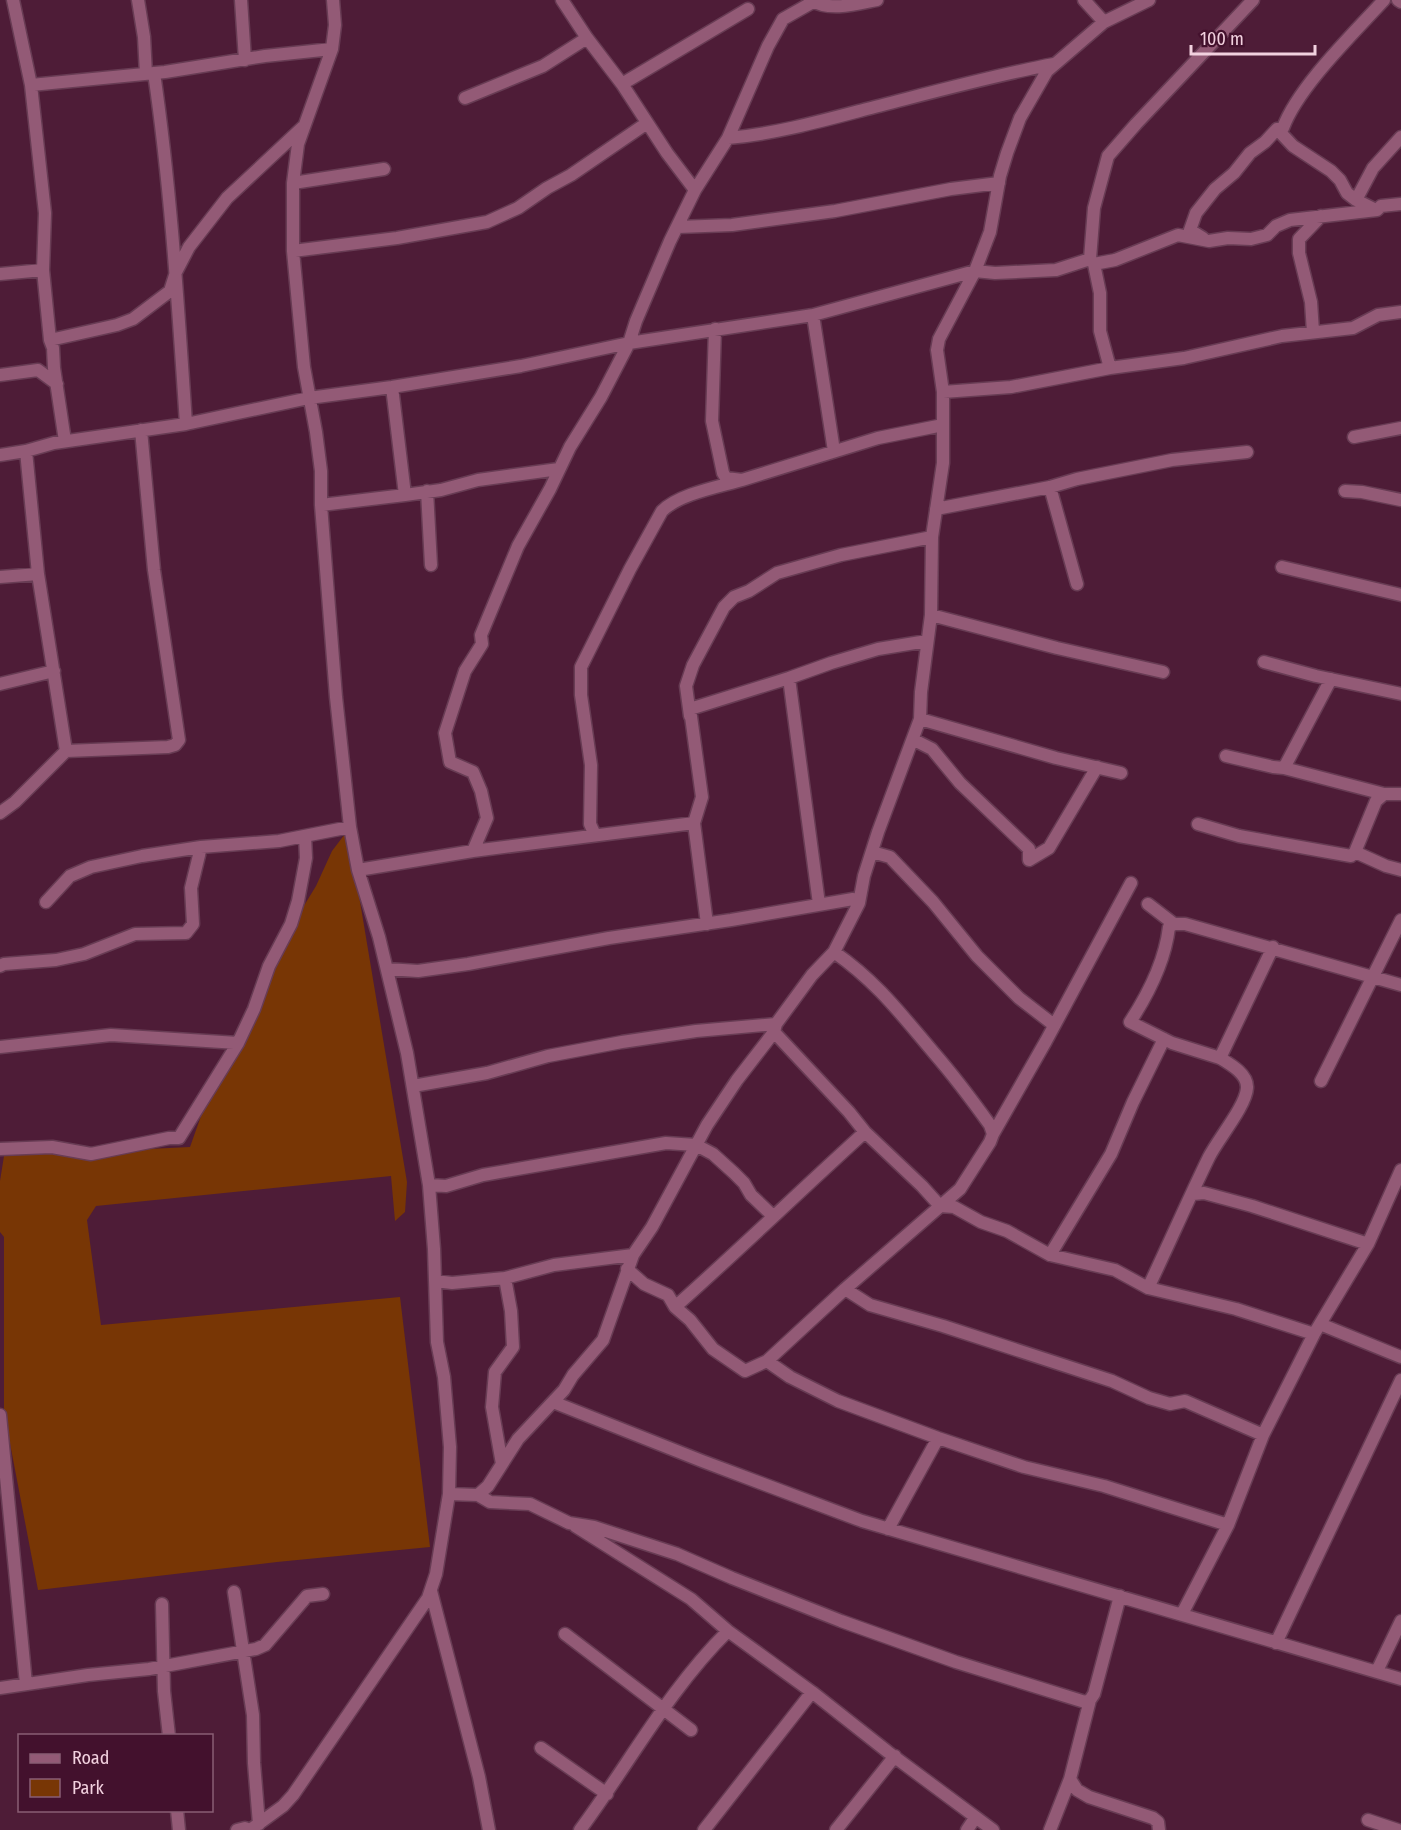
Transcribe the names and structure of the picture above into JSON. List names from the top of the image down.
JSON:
{
  "legend": ["Road", "Park"],
  "scale_bar": "100 m"
}
